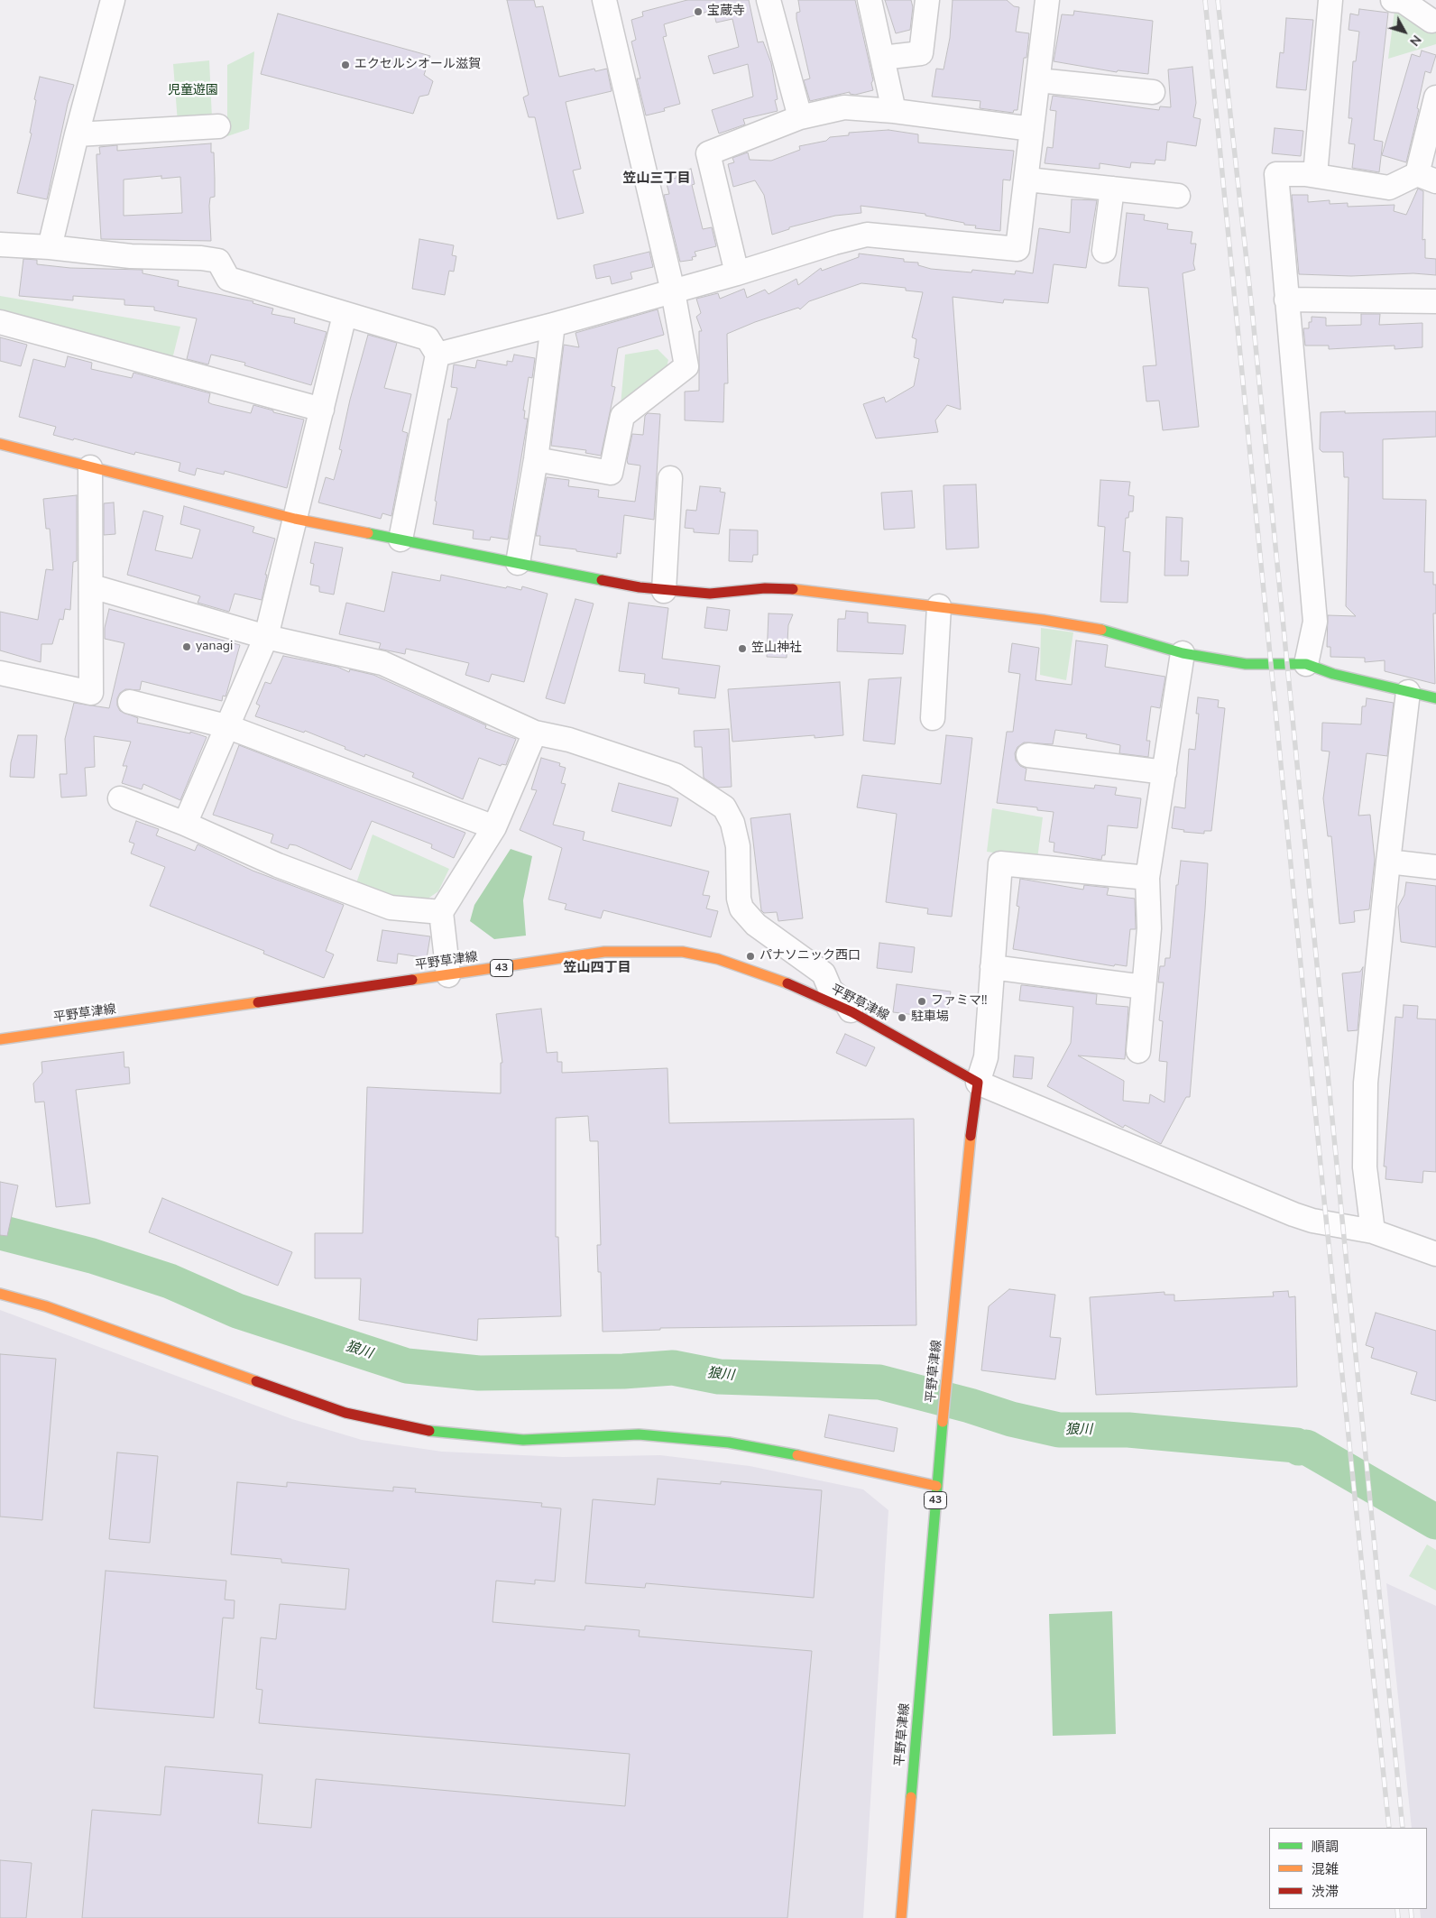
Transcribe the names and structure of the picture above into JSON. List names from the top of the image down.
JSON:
{
  "streets": {
    "street": ["平野草津線", "43"]
  },
  "districts": ["笠山三丁目", "笠山四丁目"],
  "water": ["狼川"],
  "parks": ["児童遊園"],
  "places": [
    "宝蔵寺",
    "エクセルシオール滋賀",
    "yanagi",
    "笠山神社",
    "パナソニック西口",
    "ファミマ!!",
    "駐車場"
  ],
  "legend": ["順調", "混雑", "渋滞"],
  "north": "bottom right"
}
